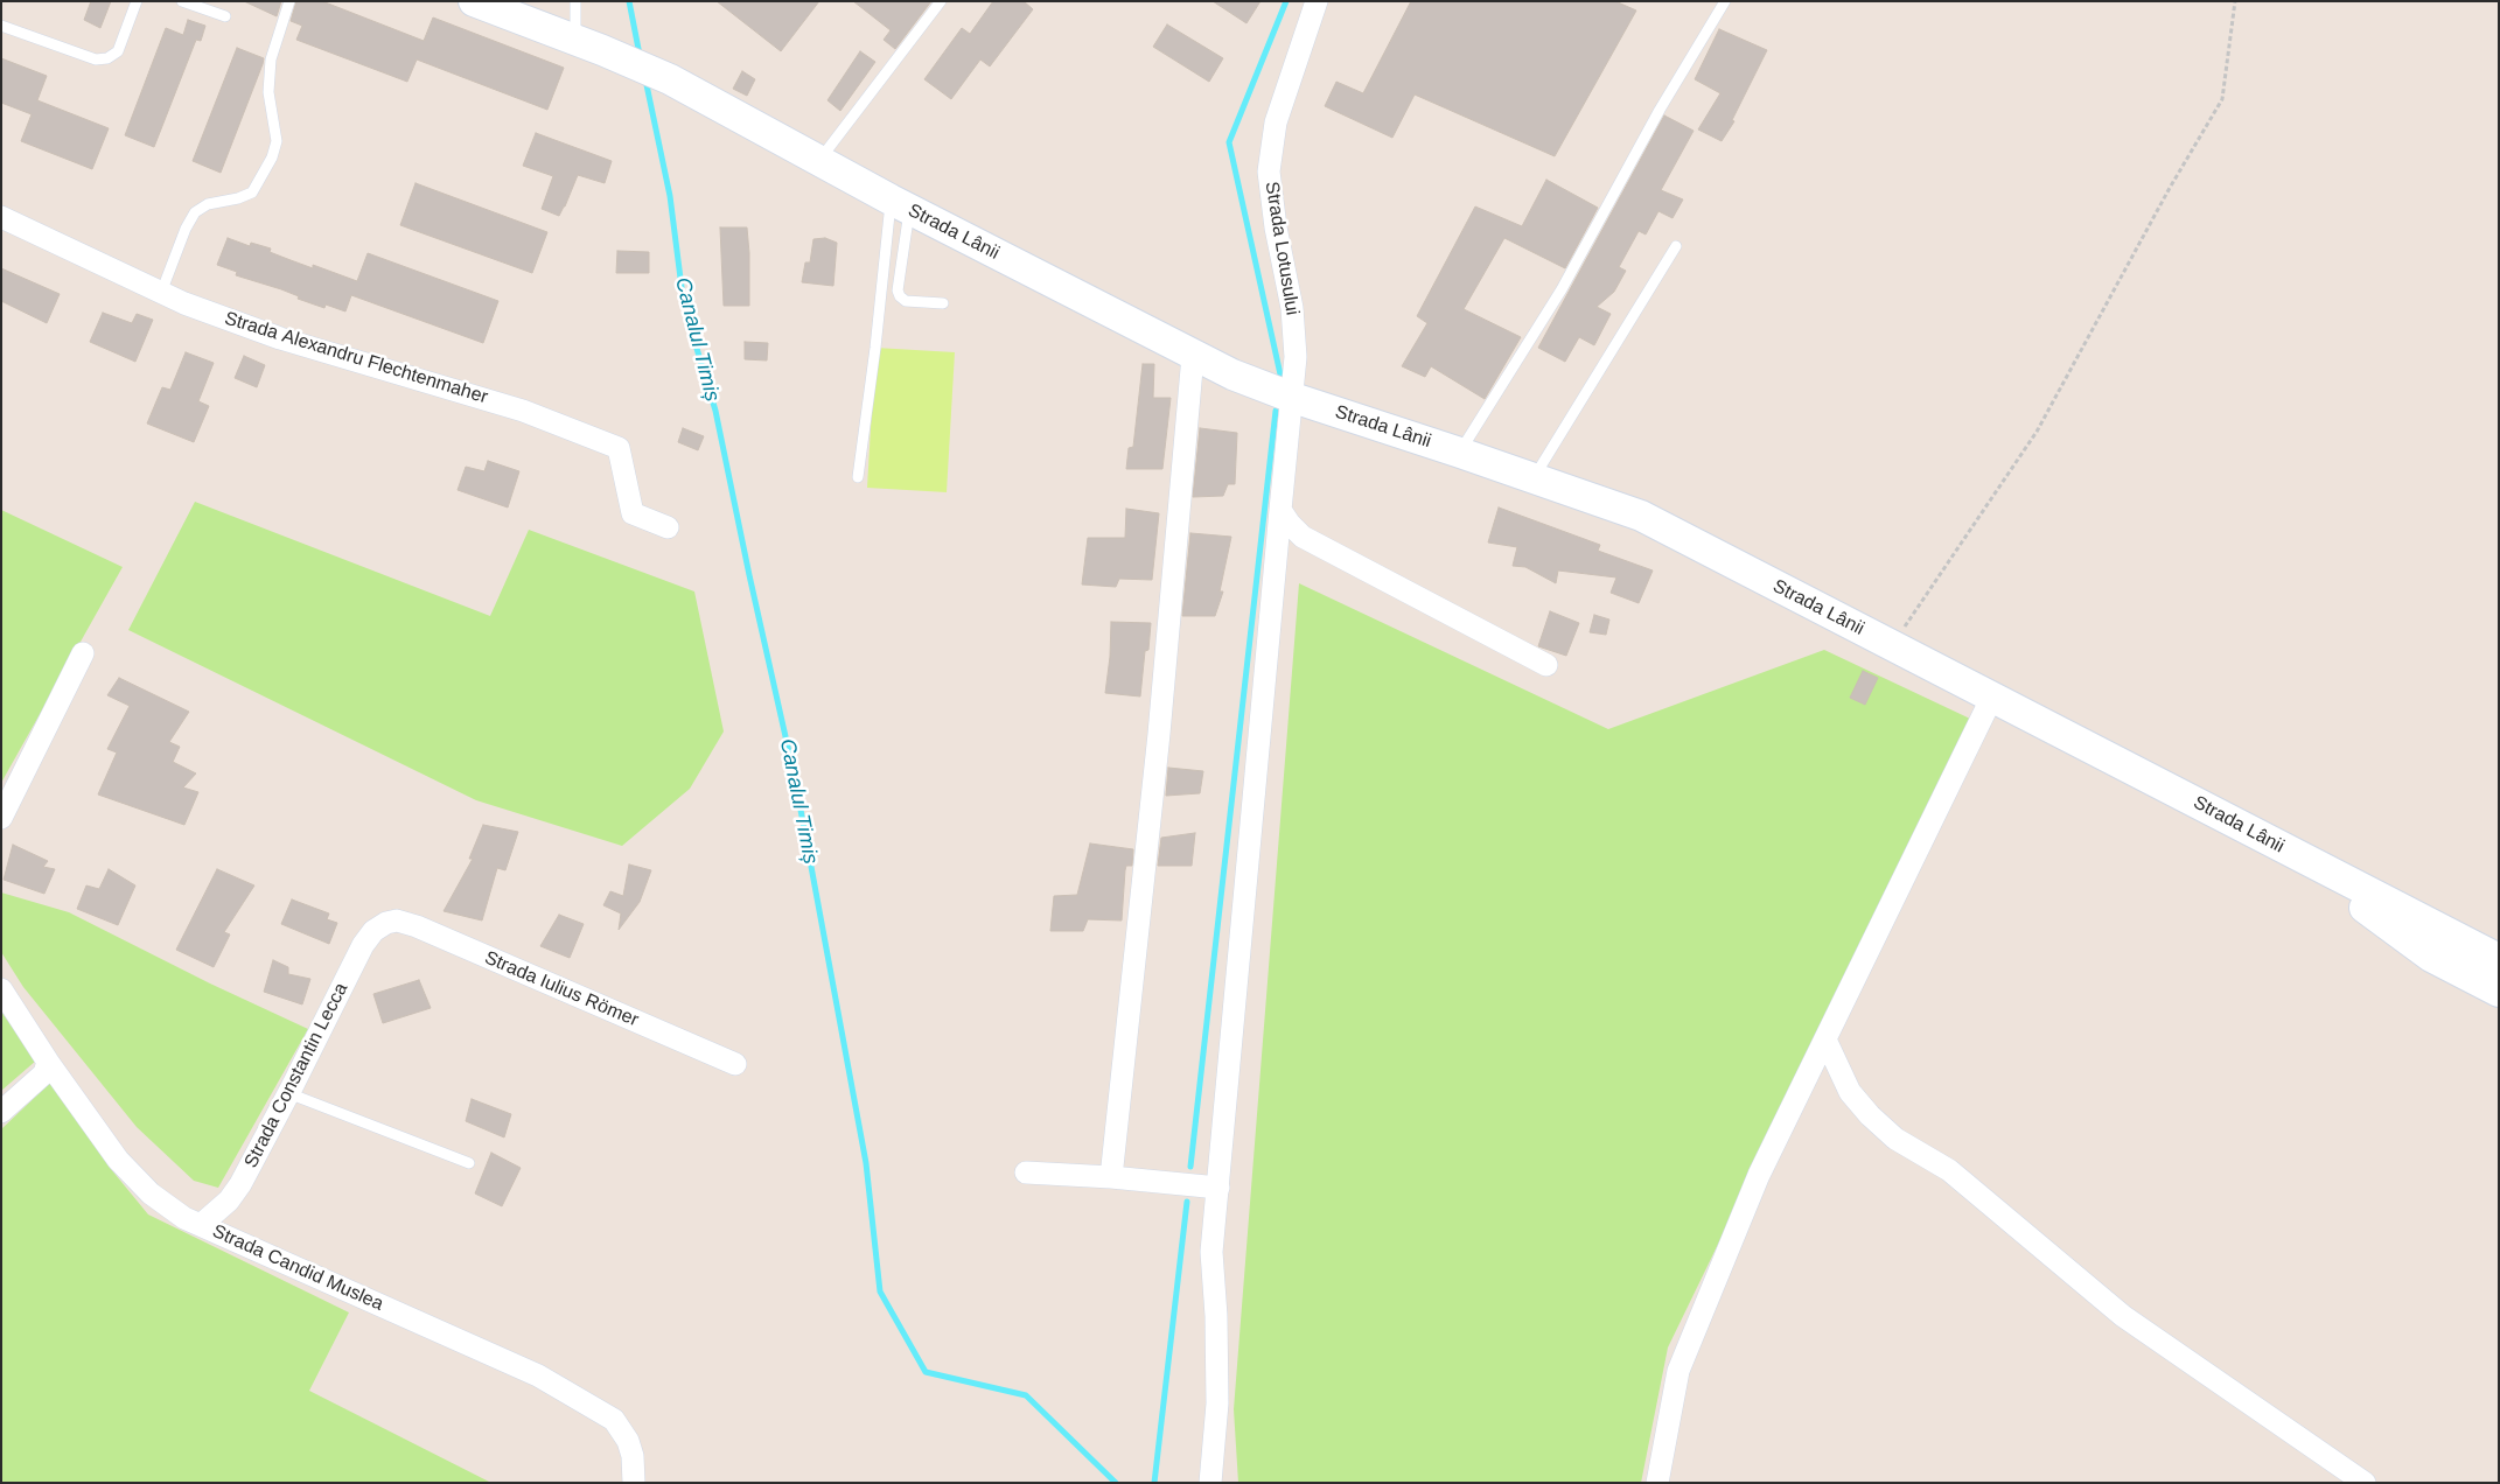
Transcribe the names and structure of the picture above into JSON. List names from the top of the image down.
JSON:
{
  "streets": {
    "main road": ["Strada Lânii"],
    "street": [
      "Strada Lotusului",
      "Strada Alexandru Flechtenmaher",
      "Strada Iulius Römer",
      "Strada Constantin Lecca",
      "Strada Candid Muslea"
    ]
  },
  "crossings": [
    ["Strada Lânii", "Strada Lotusului"],
    ["Strada Iulius Römer", "Strada Constantin Lecca"],
    ["Strada Constantin Lecca", "Strada Candid Muslea"]
  ],
  "water": ["Canalul Timiș"]
}
